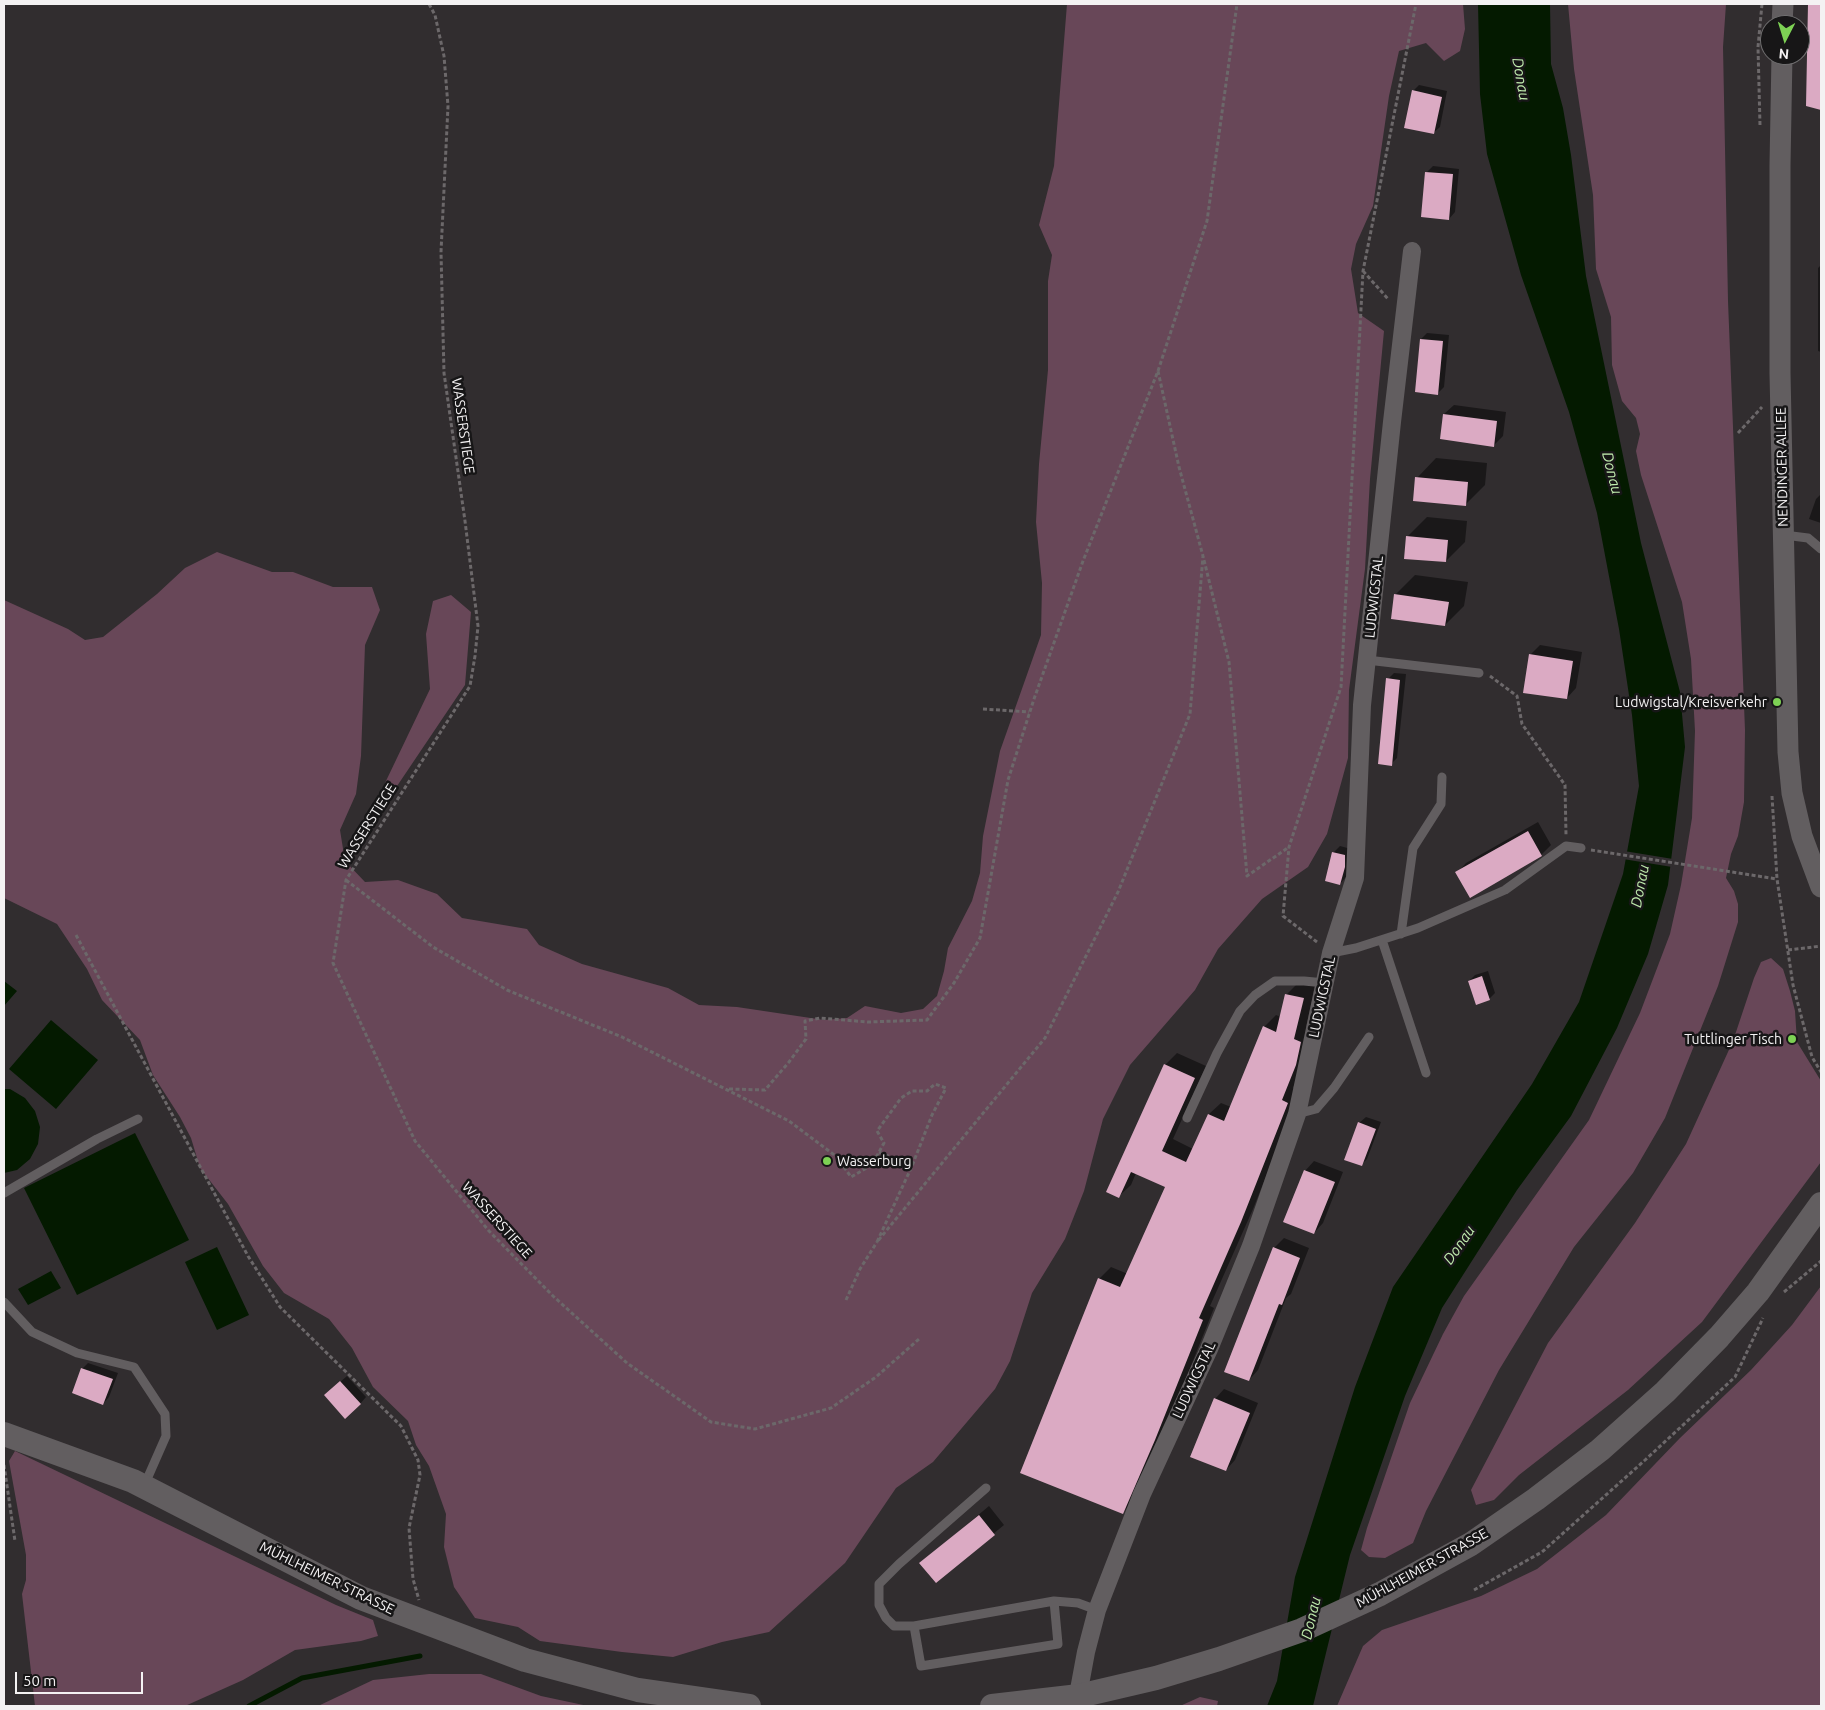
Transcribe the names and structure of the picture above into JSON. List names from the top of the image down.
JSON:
{
  "streets": {
    "main road": ["MÜHLHEIMER STRASSE"],
    "street": ["NENDINGER ALLEE", "LUDWIGSTAL"],
    "path": ["WASSERSTIEGE"]
  },
  "crossings": [
    ["LUDWIGSTAL", "MÜHLHEIMER STRASSE"]
  ],
  "water": ["Donau"],
  "places": ["Ludwigstal/Kreisverkehr", "Tuttlinger Tisch", "Wasserburg"],
  "scale_bar": "50 m",
  "north": "bottom"
}
